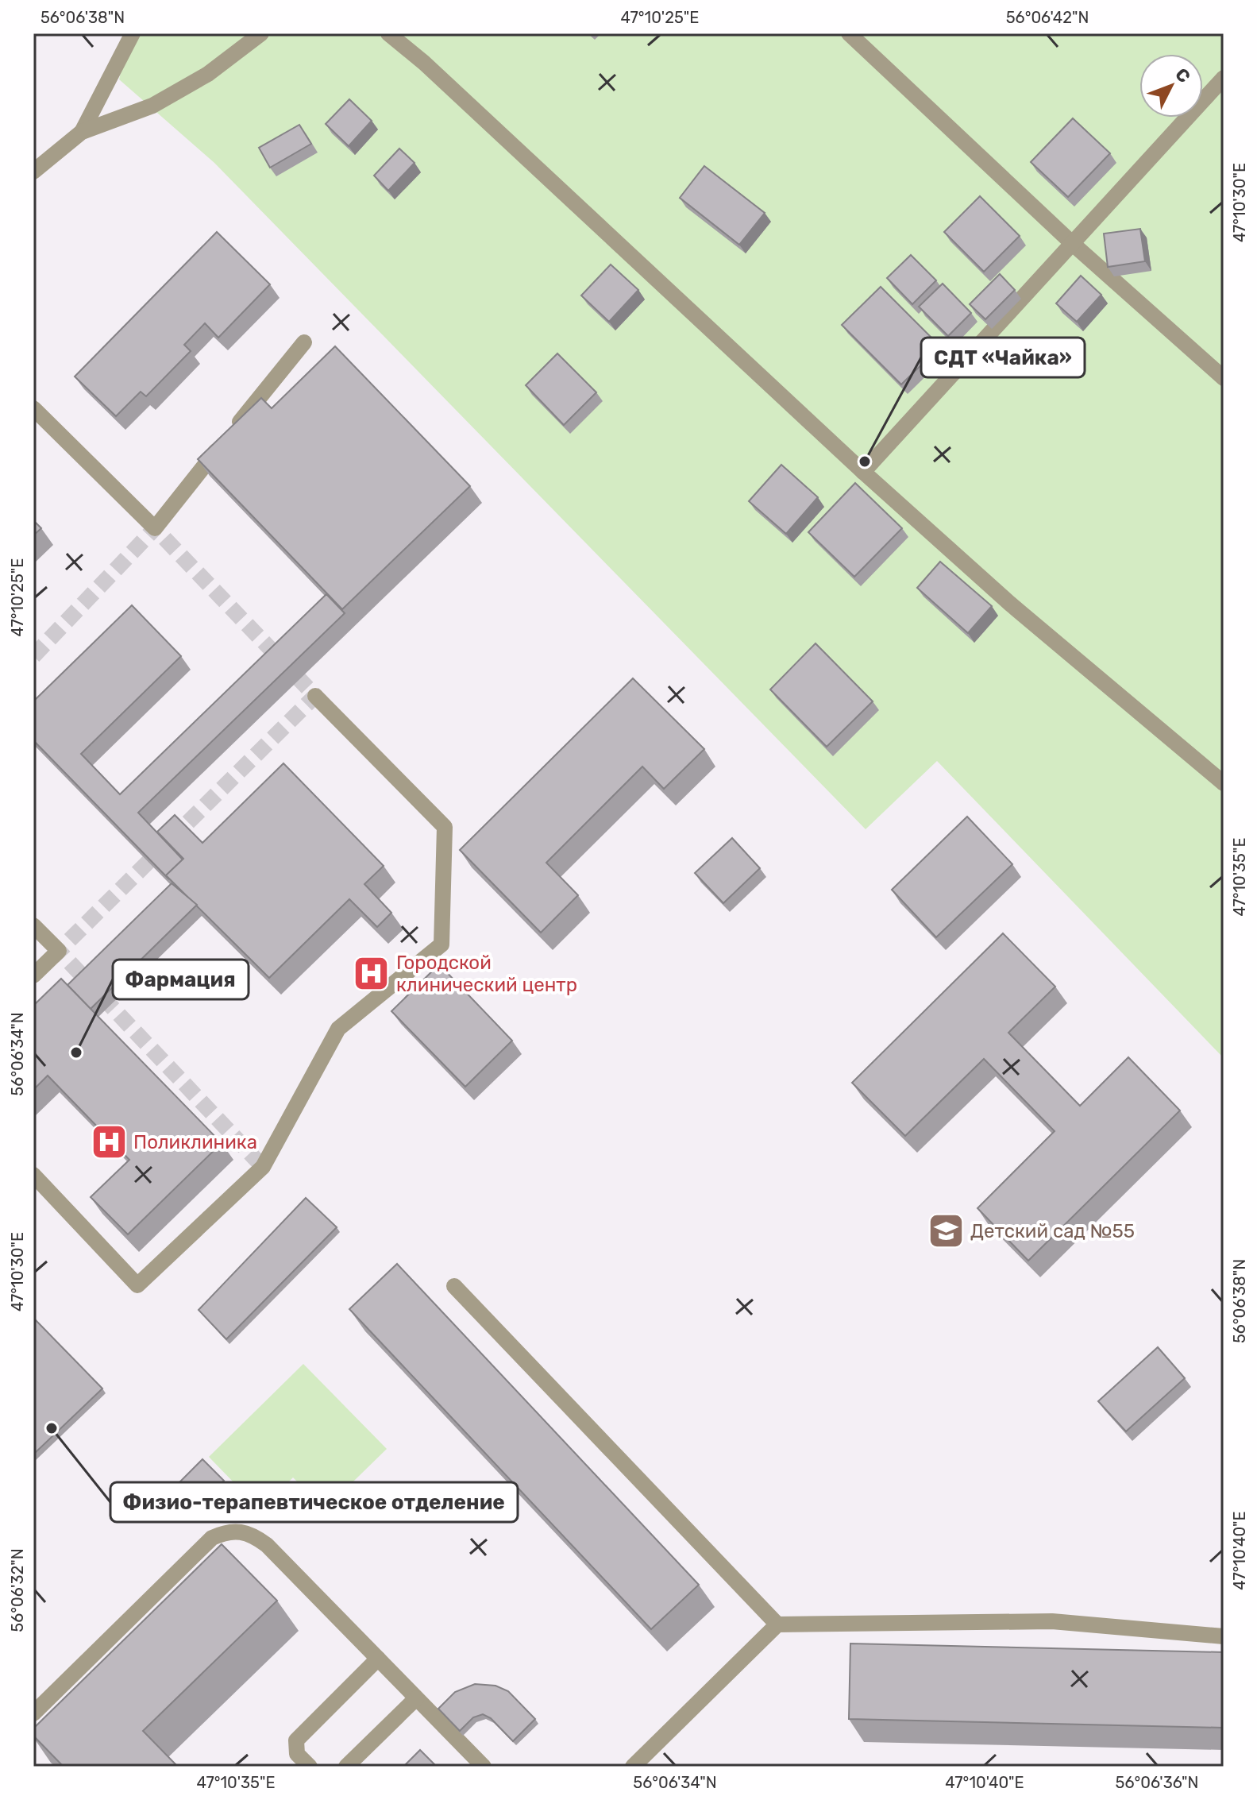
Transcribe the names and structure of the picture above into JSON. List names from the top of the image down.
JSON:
{
  "places": {
    "other": ["СДТ «Чайка»", "Фармация", "Физио-терапевтическое отделение"],
    "hospital": ["Городской клинический центр", "Поликлиника"],
    "school or university": ["Детский сад №55"]
  },
  "north": "top right",
  "coordinates": [
    "56°06'38\"N",
    "47°10'25\"E",
    "56°06'42\"N",
    "47°10'30\"E",
    "47°10'35\"E",
    "56°06'34\"N",
    "47°10'40\"E",
    "56°06'32\"N",
    "56°06'36\"N"
  ]
}
